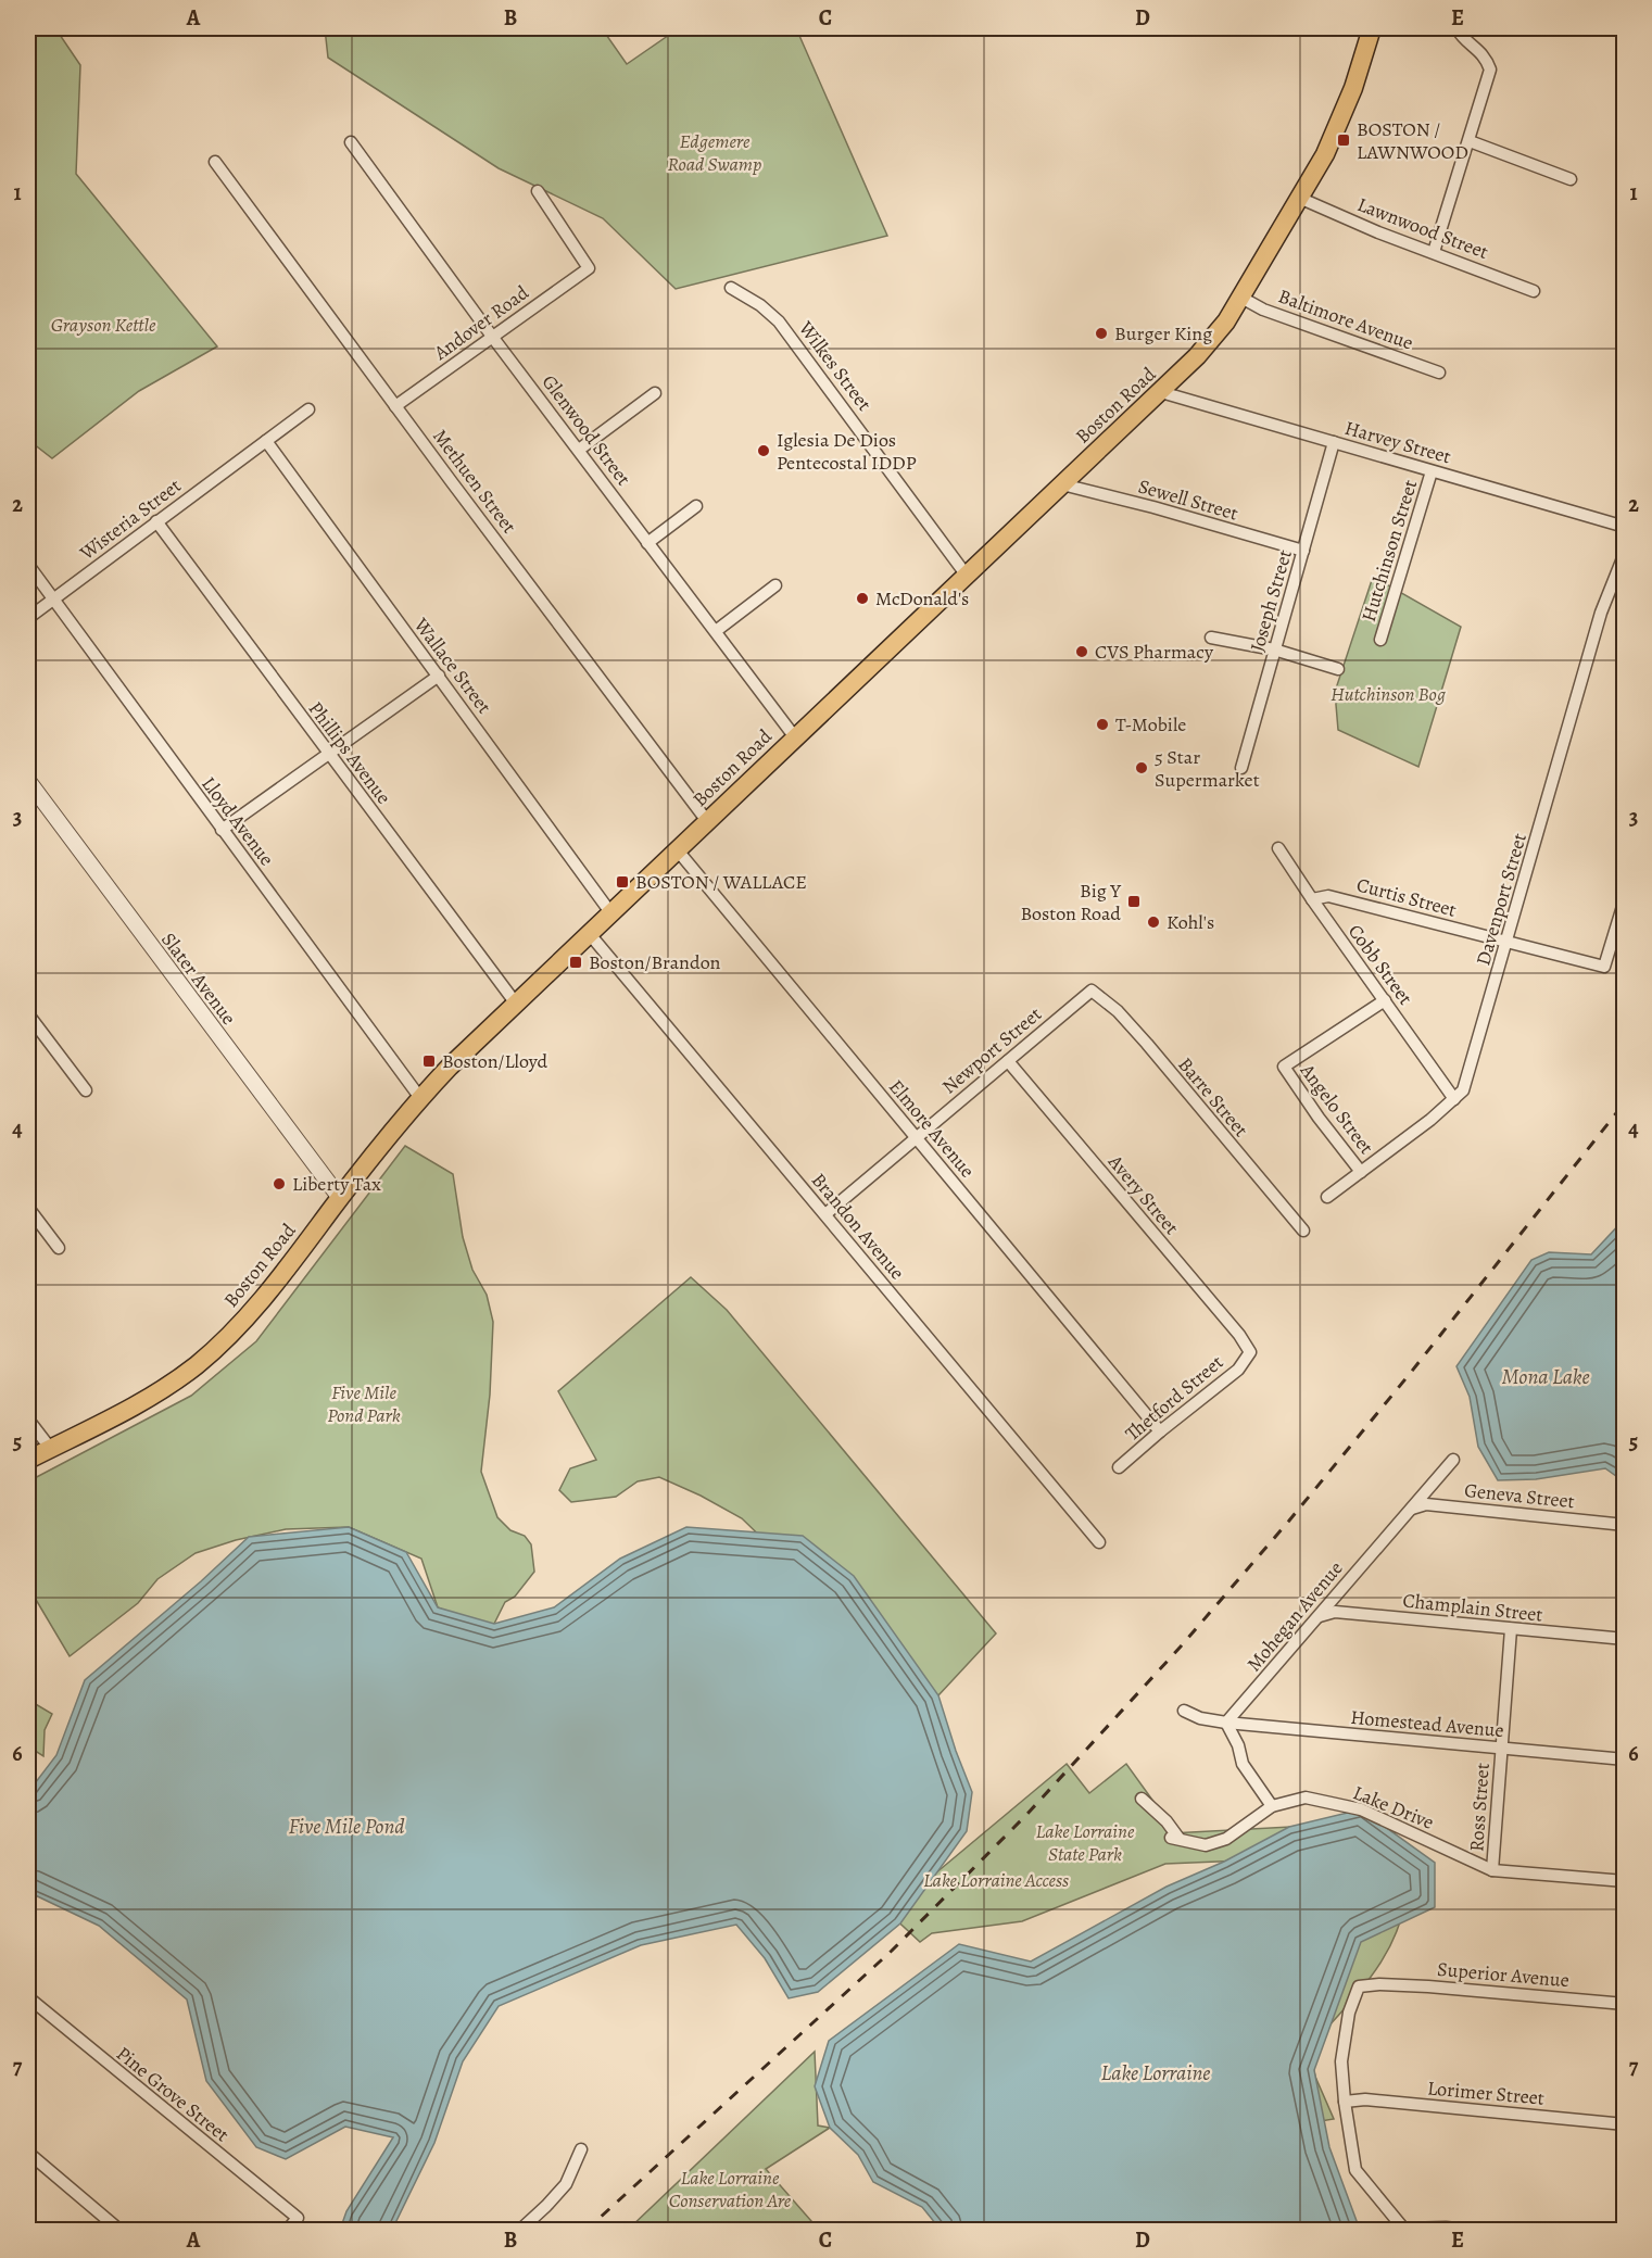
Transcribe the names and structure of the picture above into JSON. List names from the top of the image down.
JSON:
{
  "streets": {
    "main road": ["Boston Road"],
    "street": [
      "Lawnwood Street",
      "Baltimore Avenue",
      "Andover Road",
      "Wilkes Street",
      "Glenwood Street",
      "Harvey Street",
      "Methuen Street",
      "Sewell Street",
      "Wisteria Street",
      "Hutchinson Street",
      "Joseph Street",
      "Wallace Street",
      "Phillips Avenue",
      "Lloyd Avenue",
      "Curtis Street",
      "Davenport Street",
      "Cobb Street",
      "Slater Avenue",
      "Newport Street",
      "Barre Street",
      "Angelo Street",
      "Elmore Avenue",
      "Avery Street",
      "Brandon Avenue",
      "Thetford Street",
      "Geneva Street",
      "Champlain Street",
      "Mohegan Avenue",
      "Homestead Avenue",
      "Lake Drive",
      "Ross Street",
      "Superior Avenue",
      "Lorimer Street",
      "Pine Grove Street"
    ]
  },
  "crossings": [
    ["Lawnwood Street", "Boston Road"],
    ["Baltimore Avenue", "Boston Road"],
    ["Andover Road", "Glenwood Street"],
    ["Andover Road", "Methuen Street"],
    ["Wilkes Street", "Boston Road"],
    ["Boston Road", "Glenwood Street"],
    ["Boston Road", "Harvey Street"],
    ["Boston Road", "Methuen Street"],
    ["Boston Road", "Sewell Street"],
    ["Boston Road", "Wallace Street"],
    ["Boston Road", "Phillips Avenue"],
    ["Boston Road", "Lloyd Avenue"],
    ["Boston Road", "Slater Avenue"],
    ["Boston Road", "Elmore Avenue"],
    ["Boston Road", "Brandon Avenue"],
    ["Harvey Street", "Hutchinson Street"],
    ["Harvey Street", "Joseph Street"],
    ["Sewell Street", "Joseph Street"],
    ["Wisteria Street", "Wallace Street"],
    ["Wisteria Street", "Phillips Avenue"],
    ["Wisteria Street", "Lloyd Avenue"],
    ["Curtis Street", "Davenport Street"],
    ["Curtis Street", "Cobb Street"],
    ["Davenport Street", "Cobb Street"],
    ["Davenport Street", "Angelo Street"],
    ["Cobb Street", "Angelo Street"],
    ["Newport Street", "Barre Street"],
    ["Newport Street", "Elmore Avenue"],
    ["Newport Street", "Avery Street"],
    ["Newport Street", "Brandon Avenue"],
    ["Elmore Avenue", "Thetford Street"],
    ["Avery Street", "Thetford Street"],
    ["Geneva Street", "Mohegan Avenue"],
    ["Champlain Street", "Mohegan Avenue"],
    ["Champlain Street", "Ross Street"],
    ["Mohegan Avenue", "Homestead Avenue"],
    ["Homestead Avenue", "Ross Street"],
    ["Lake Drive", "Ross Street"],
    ["Superior Avenue", "Lorimer Street"]
  ],
  "water": ["Mona Lake", "Five Mile Pond", "Lake Lorraine"],
  "parks": [
    "Edgemere Road Swamp",
    "Grayson Kettle",
    "Hutchinson Bog",
    "Five Mile Pond Park",
    "Lake Lorraine State Park",
    "Lake Lorraine Access",
    "Lake Lorraine Conservation Are"
  ],
  "places": {
    "transit": [
      "BOSTON / LAWNWOOD",
      "BOSTON / WALLACE",
      "Big Y Boston Road",
      "Boston/Brandon",
      "Boston/Lloyd"
    ],
    "other": [
      "Burger King",
      "Iglesia De Dios Pentecostal IDDP",
      "McDonald's",
      "CVS Pharmacy",
      "T-Mobile",
      "5 Star Supermarket",
      "Kohl's",
      "Liberty Tax"
    ]
  },
  "grid": {
    "columns": [
      "A",
      "B",
      "C",
      "D",
      "E"
    ],
    "rows": [
      "1",
      "2",
      "3",
      "4",
      "5",
      "6",
      "7"
    ]
  }
}
